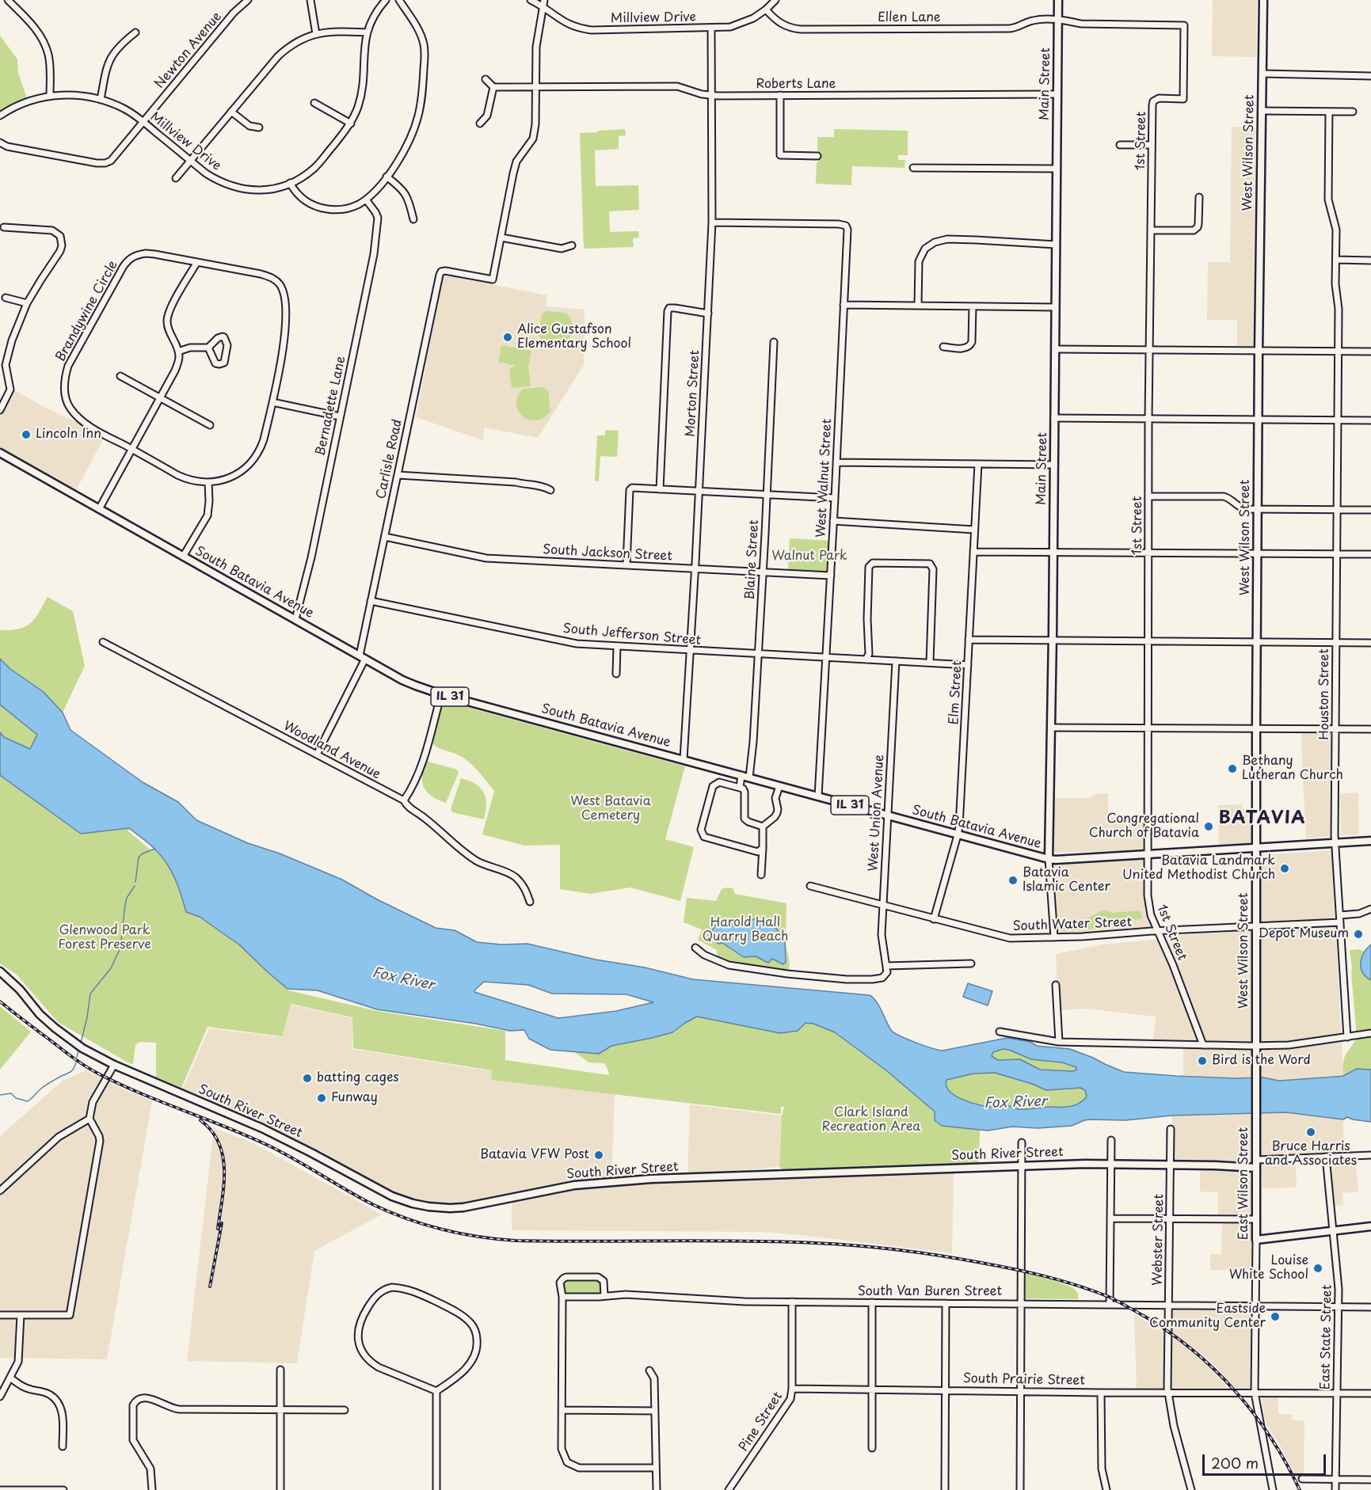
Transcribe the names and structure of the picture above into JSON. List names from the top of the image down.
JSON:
{
  "streets": {
    "main road": [
      "Main Street",
      "West Wilson Street",
      "South Batavia Avenue",
      "IL 31",
      "South River Street",
      "East Wilson Street"
    ],
    "street": [
      "Millview Drive",
      "Ellen Lane",
      "Newton Avenue",
      "Roberts Lane",
      "1st Street",
      "Brandywine Circle",
      "Morton Street",
      "Bernadette Lane",
      "Carlisle Road",
      "West Walnut Street",
      "South Jackson Street",
      "Blaine Street",
      "South Jefferson Street",
      "Elm Street",
      "Houston Street",
      "Woodland Avenue",
      "West Union Avenue",
      "South Water Street",
      "Webster Street",
      "South Van Buren Street",
      "East State Street",
      "South Prairie Street",
      "Pine Street"
    ]
  },
  "crossings": [
    ["Millview Drive", "Ellen Lane"],
    ["Millview Drive", "Newton Avenue"],
    ["Millview Drive", "Morton Street"],
    ["Ellen Lane", "Main Street"],
    ["Ellen Lane", "1st Street"],
    ["Main Street", "Roberts Lane"],
    ["Main Street", "South Batavia Avenue"],
    ["Main Street", "South Water Street"],
    ["Roberts Lane", "Morton Street"],
    ["1st Street", "South Batavia Avenue"],
    ["1st Street", "South Water Street"],
    ["West Wilson Street", "South Batavia Avenue"],
    ["West Wilson Street", "IL 31"],
    ["West Wilson Street", "South Water Street"],
    ["West Wilson Street", "East Wilson Street"],
    ["Morton Street", "West Walnut Street"],
    ["Morton Street", "South Jackson Street"],
    ["Morton Street", "South Batavia Avenue"],
    ["Morton Street", "South Jefferson Street"],
    ["Bernadette Lane", "South Batavia Avenue"],
    ["Carlisle Road", "South Jackson Street"],
    ["Carlisle Road", "South Batavia Avenue"],
    ["Carlisle Road", "South Jefferson Street"],
    ["Carlisle Road", "Woodland Avenue"],
    ["West Walnut Street", "South Jackson Street"],
    ["West Walnut Street", "South Batavia Avenue"],
    ["West Walnut Street", "South Jefferson Street"],
    ["South Jackson Street", "Blaine Street"],
    ["Blaine Street", "South Batavia Avenue"],
    ["Blaine Street", "South Jefferson Street"],
    ["South Batavia Avenue", "Elm Street"],
    ["South Batavia Avenue", "IL 31"],
    ["South Batavia Avenue", "West Union Avenue"],
    ["South Jefferson Street", "Elm Street"],
    ["South Jefferson Street", "West Union Avenue"],
    ["Elm Street", "South Water Street"],
    ["Houston Street", "IL 31"],
    ["Houston Street", "South Water Street"],
    ["West Union Avenue", "South Water Street"],
    ["South River Street", "East Wilson Street"],
    ["South River Street", "Webster Street"],
    ["East Wilson Street", "South Van Buren Street"],
    ["East Wilson Street", "South Prairie Street"],
    ["Webster Street", "South Van Buren Street"],
    ["Webster Street", "South Prairie Street"],
    ["South Van Buren Street", "East State Street"],
    ["South Van Buren Street", "Pine Street"],
    ["East State Street", "South Prairie Street"],
    ["South Prairie Street", "Pine Street"]
  ],
  "districts": ["BATAVIA"],
  "water": ["Fox River"],
  "parks": [
    "Walnut Park",
    "West Batavia Cemetery",
    "Harold Hall Quarry Beach",
    "Glenwood Park Forest Preserve",
    "Clark Island Recreation Area"
  ],
  "places": [
    "Alice Gustafson Elementary School",
    "Lincoln Inn",
    "Bethany Lutheran Church",
    "Congregational Church of Batavia",
    "Batavia Landmark United Methodist Church",
    "Batavia Islamic Center",
    "Depot Museum",
    "Bird is the Word",
    "batting cages",
    "Funway",
    "Bruce Harris and Associates",
    "Batavia VFW Post",
    "Louise White School",
    "Eastside Community Center"
  ],
  "scale_bar": "200 m"
}
